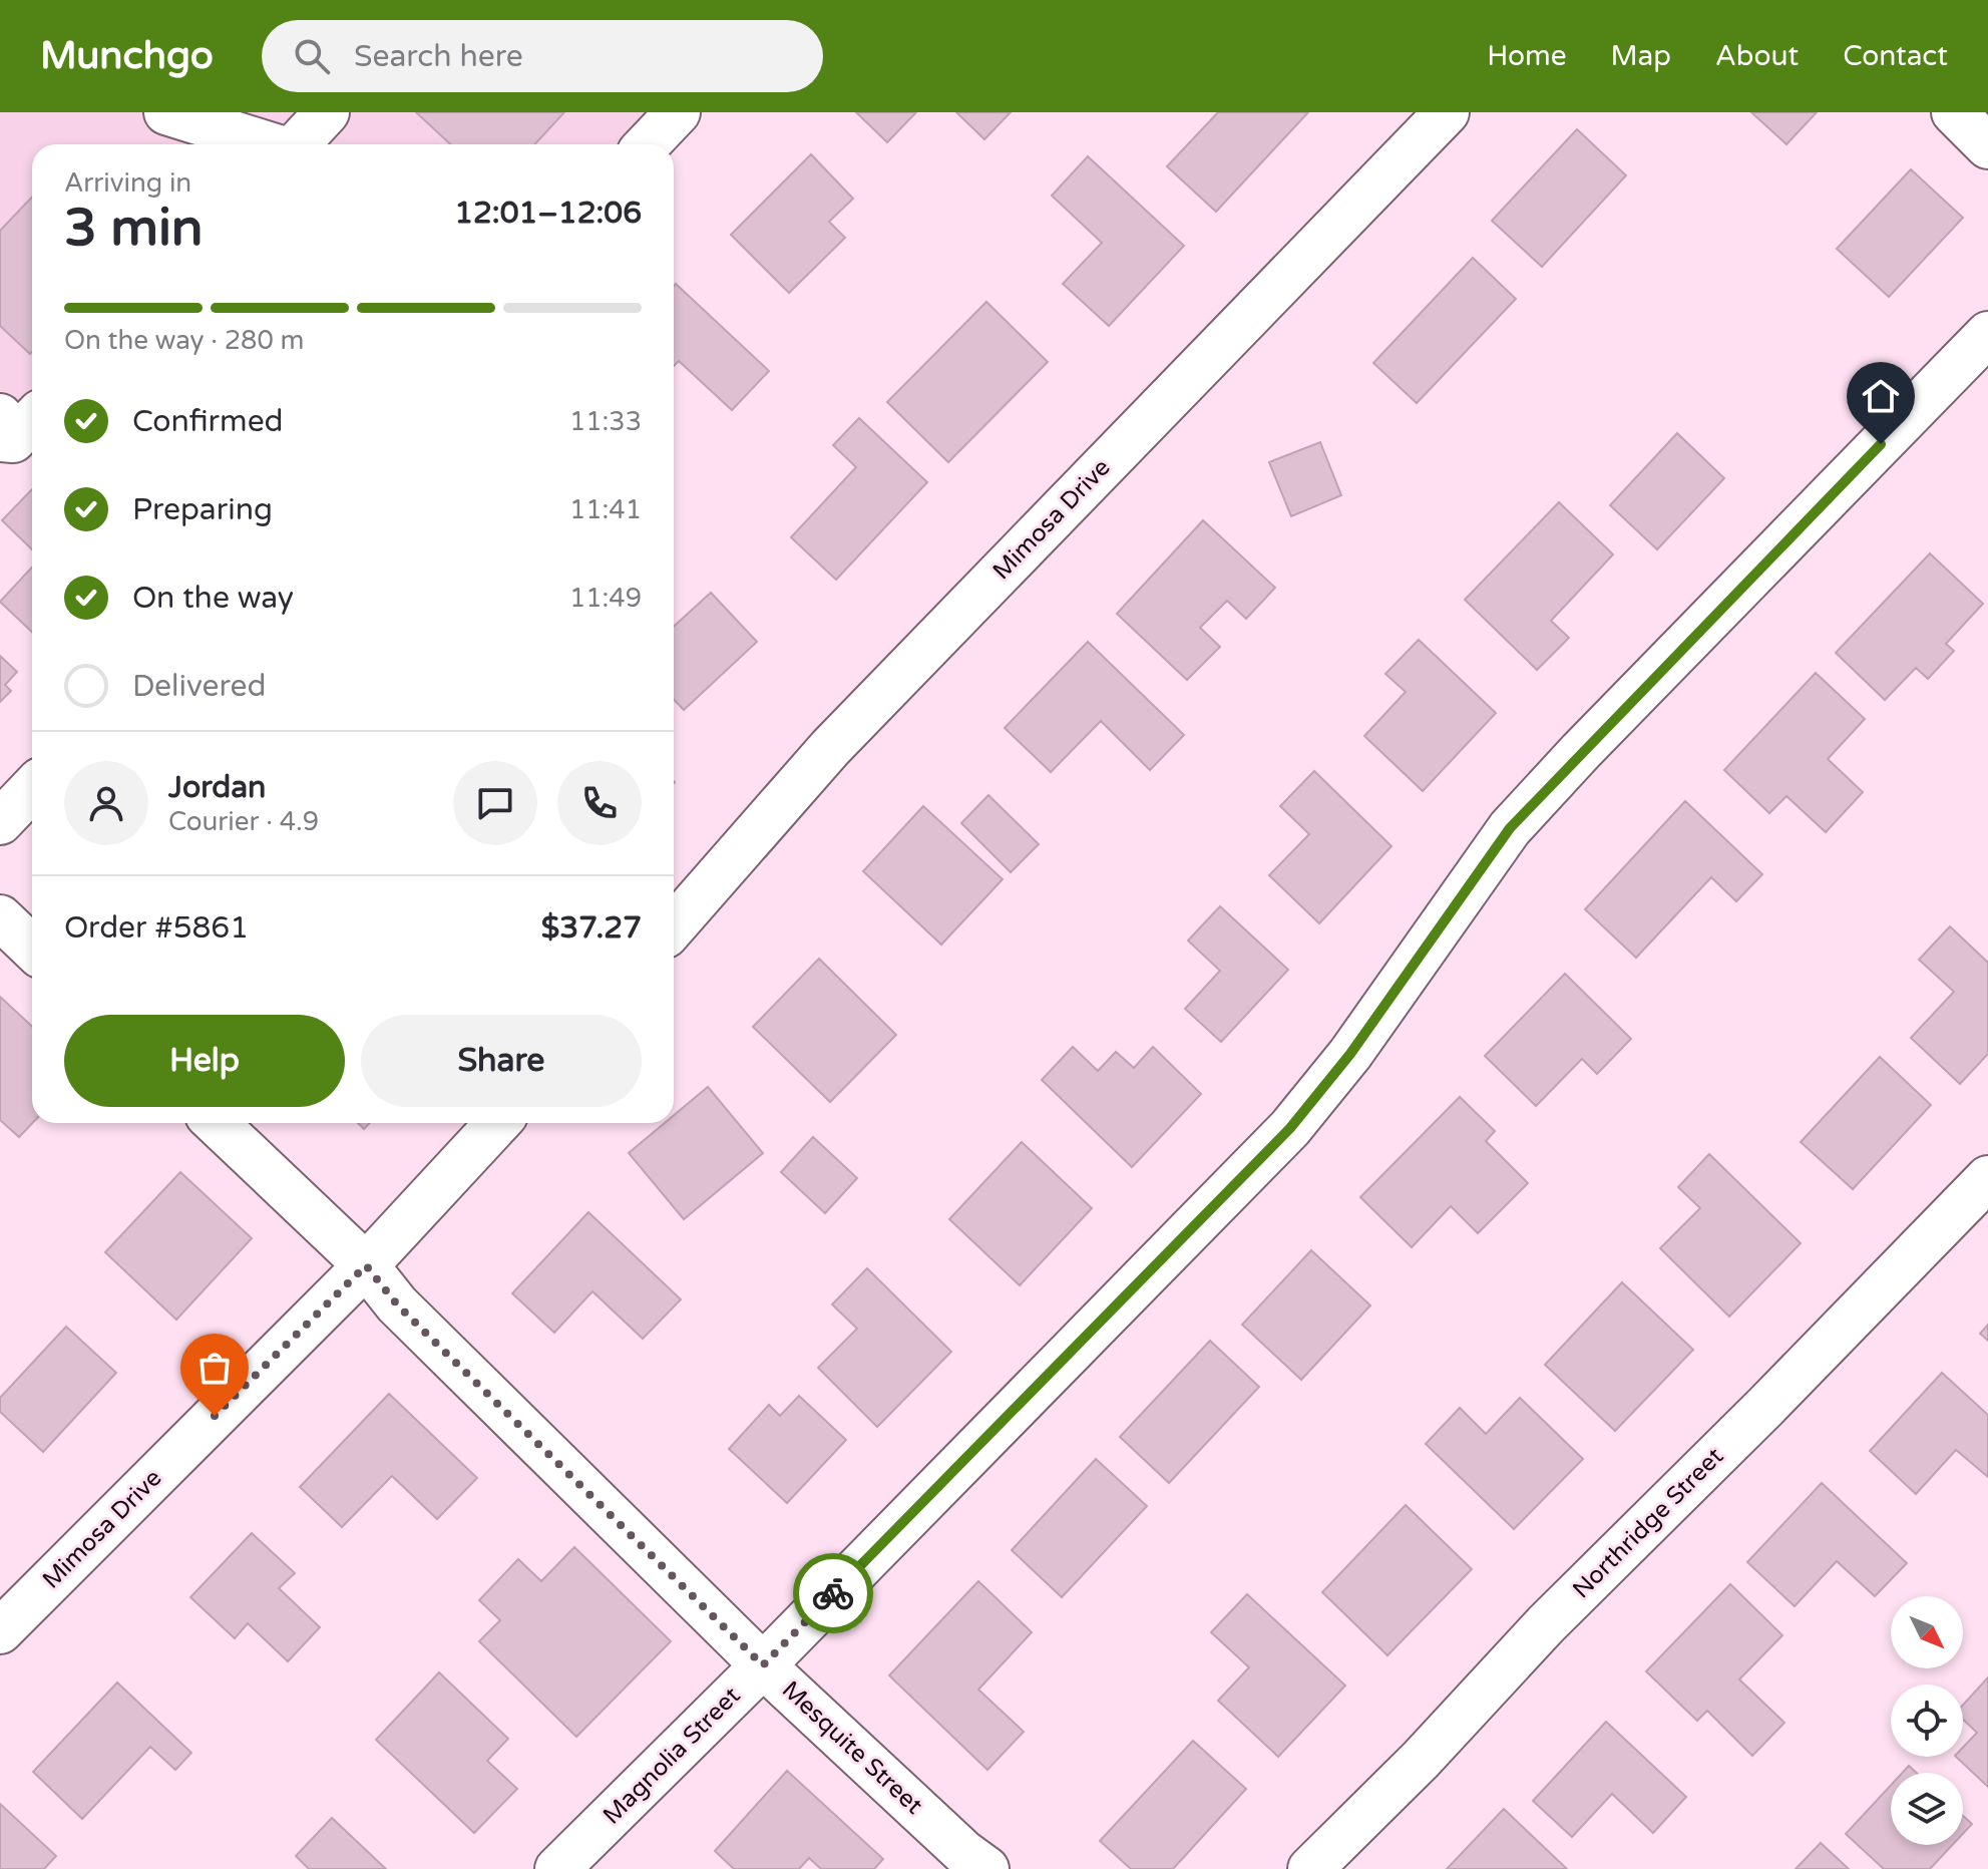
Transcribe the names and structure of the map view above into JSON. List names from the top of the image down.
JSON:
{
  "streets": {
    "street": [
      "Mimosa Drive",
      "Northridge Street",
      "Mesquite Street",
      "Magnolia Street"
    ]
  },
  "crossings": [
    ["Mimosa Drive", "Mesquite Street"],
    ["Mesquite Street", "Magnolia Street"]
  ],
  "north": "bottom right",
  "page": {
    "header": "Munchgo",
    "search": "Search here",
    "nav": [
      "Home",
      "Map",
      "About",
      "Contact"
    ],
    "heading": ["3 min", "Arriving in", "12:01–12:06"],
    "panel": [
      "Jordan",
      "Courier · 4.9",
      "Order #5861",
      "$37.27"
    ],
    "bar": "On the way · 280 m",
    "list": [
      ["Confirmed", "11:33"],
      ["Preparing", "11:41"],
      ["On the way", "11:49"],
      "Delivered"
    ],
    "buttons": ["Help", "Share"]
  }
}
